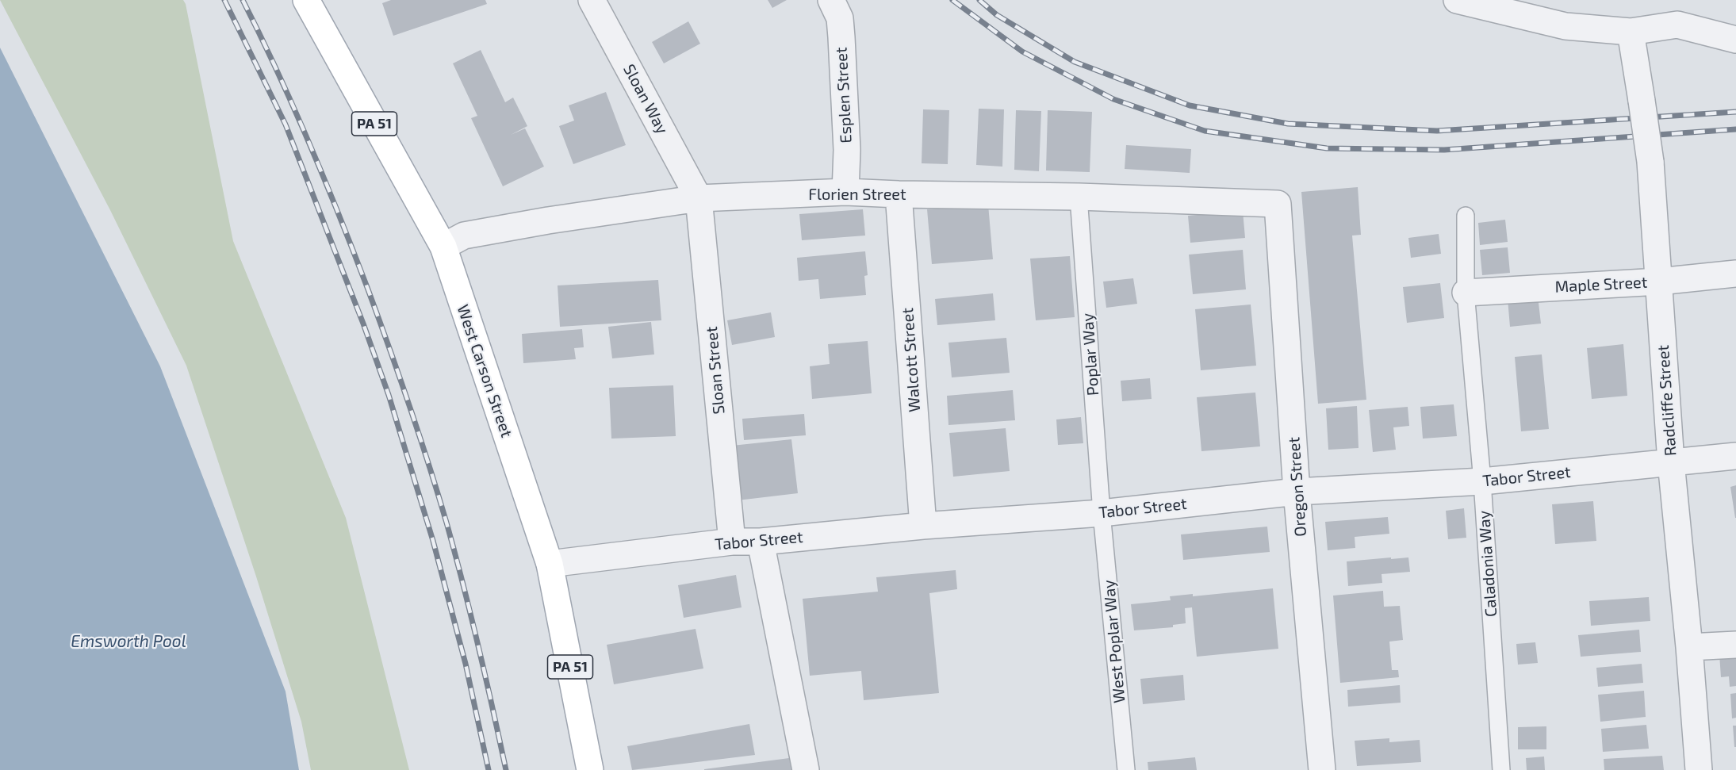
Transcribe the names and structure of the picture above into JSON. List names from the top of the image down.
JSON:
{
  "streets": {
    "main road": ["PA 51", "West Carson Street"],
    "street": [
      "Esplen Street",
      "Sloan Way",
      "Florien Street",
      "Maple Street",
      "Walcott Street",
      "Sloan Street",
      "Radcliffe Street",
      "Tabor Street",
      "Oregon Street"
    ],
    "lane": ["Poplar Way", "Caladonia Way", "West Poplar Way"]
  },
  "crossings": [
    ["Esplen Street", "Florien Street"],
    ["Sloan Way", "Florien Street"],
    ["Sloan Way", "Sloan Street"],
    ["Florien Street", "Poplar Way"],
    ["Florien Street", "Walcott Street"],
    ["Florien Street", "Sloan Street"],
    ["Florien Street", "West Carson Street"],
    ["Florien Street", "Oregon Street"],
    ["Maple Street", "Radcliffe Street"],
    ["Maple Street", "Caladonia Way"],
    ["Poplar Way", "Tabor Street"],
    ["Poplar Way", "West Poplar Way"],
    ["Walcott Street", "Tabor Street"],
    ["Sloan Street", "Tabor Street"],
    ["West Carson Street", "Tabor Street"],
    ["Radcliffe Street", "Tabor Street"],
    ["Tabor Street", "Oregon Street"],
    ["Tabor Street", "Caladonia Way"],
    ["Tabor Street", "West Poplar Way"]
  ],
  "water": ["Emsworth Pool"]
}
